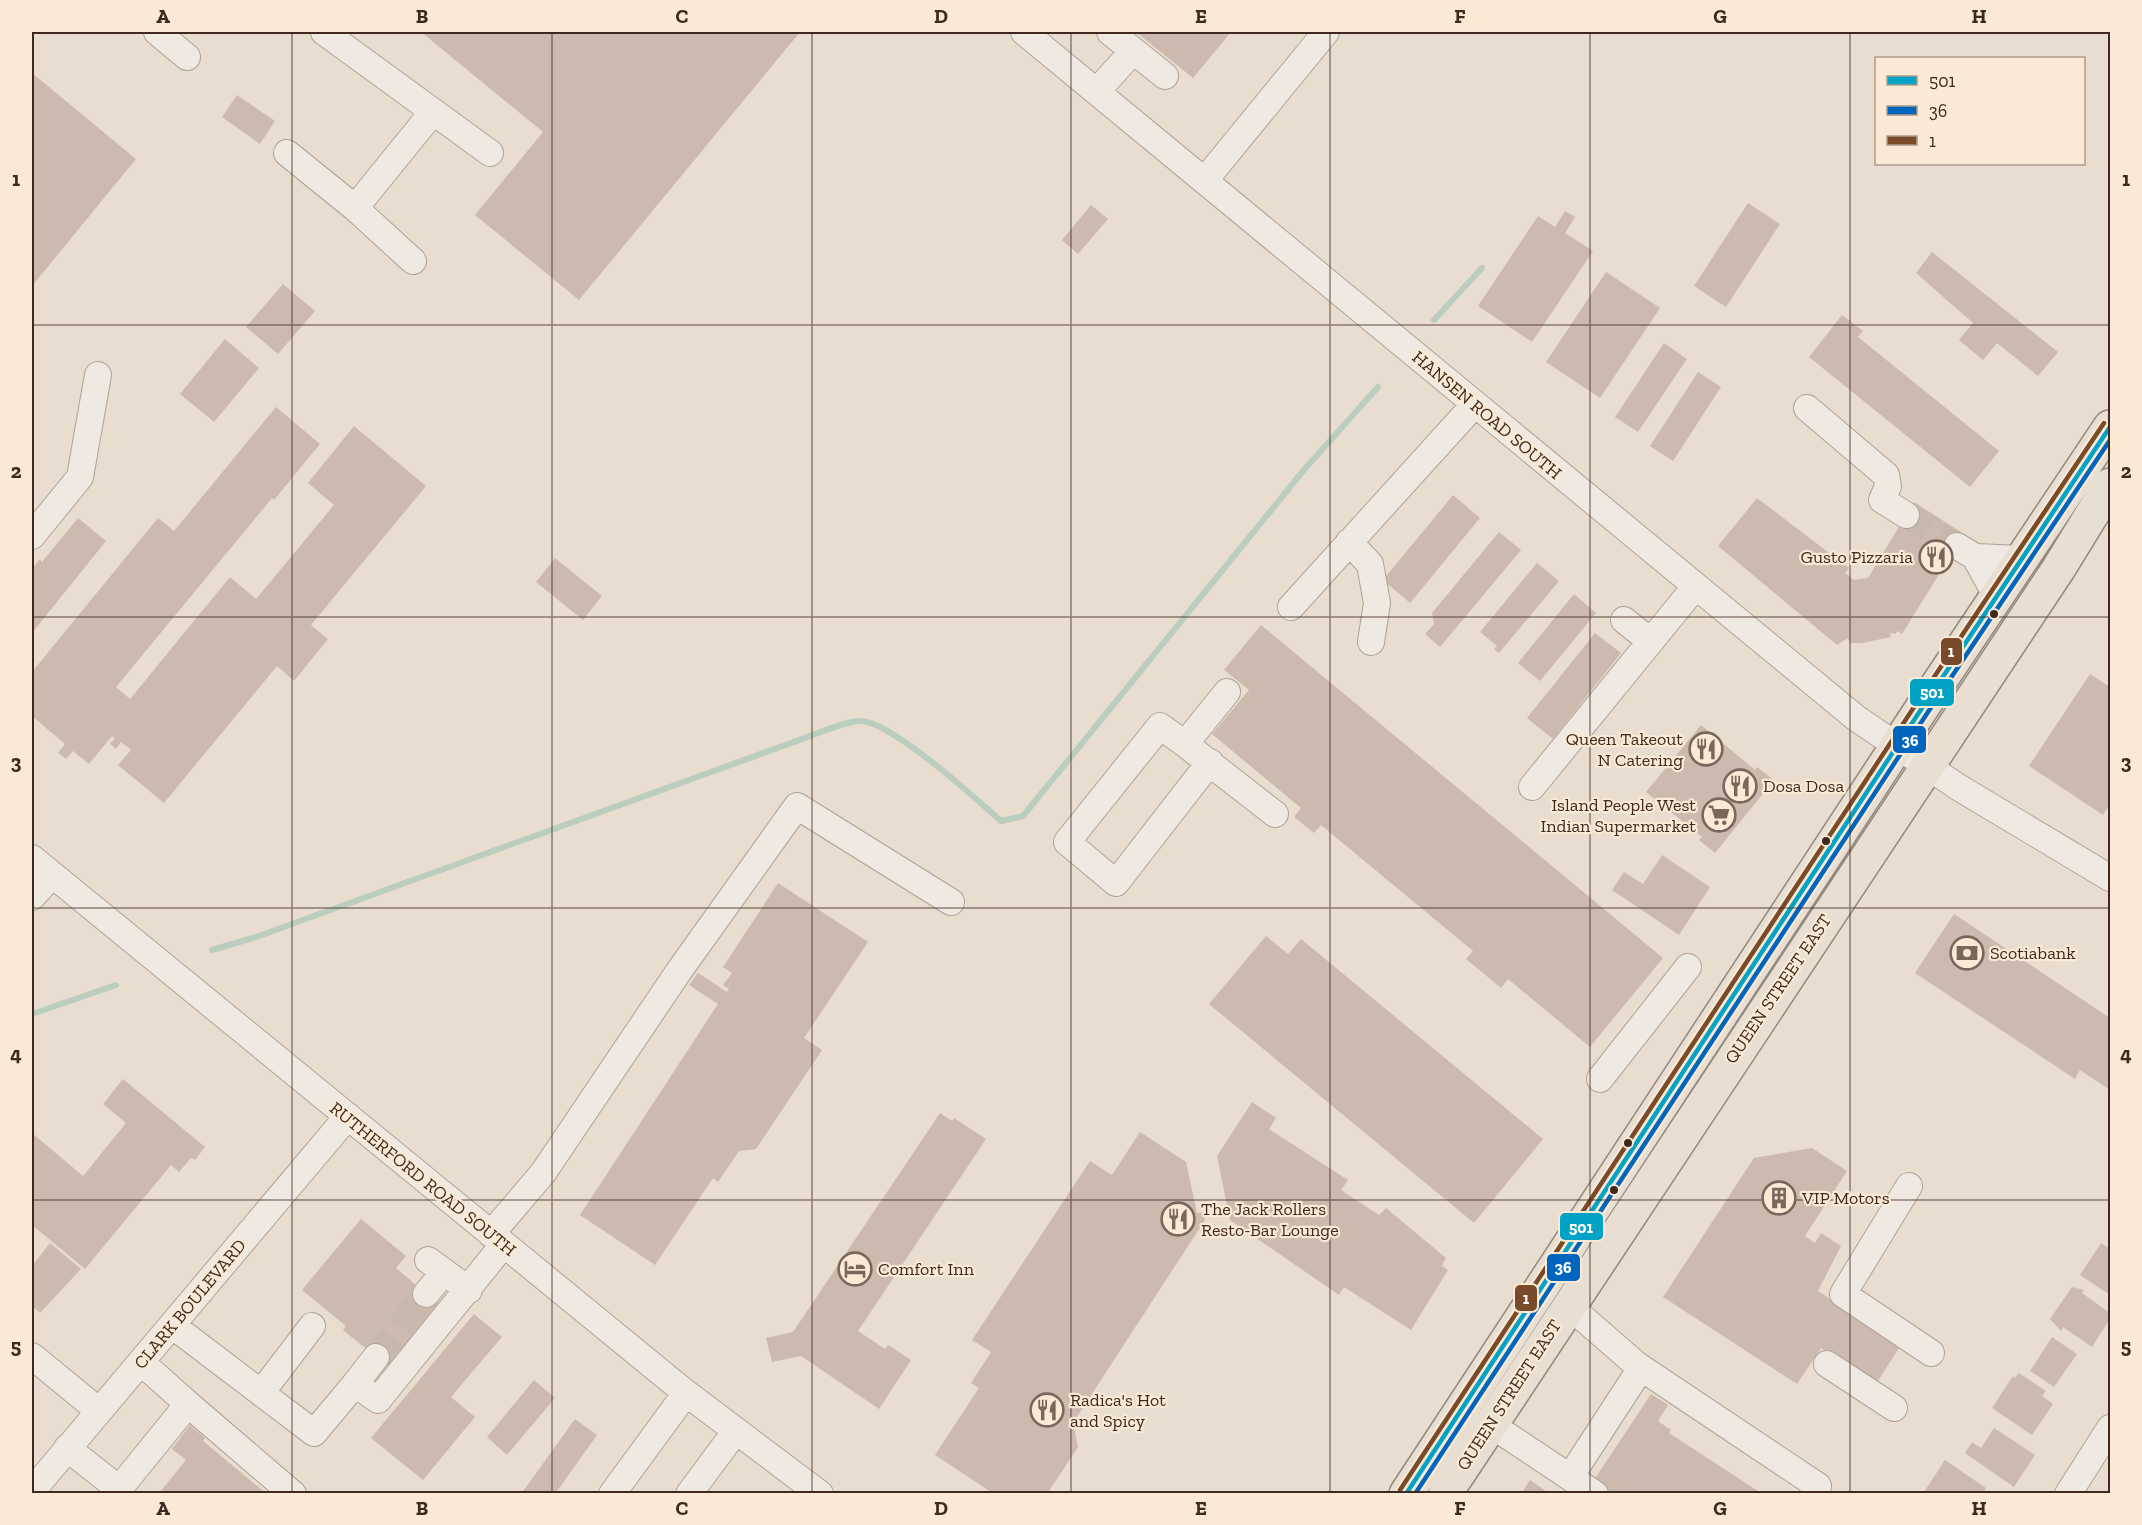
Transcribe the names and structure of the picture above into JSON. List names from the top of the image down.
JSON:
{
  "streets": {
    "main road": ["QUEEN STREET EAST"],
    "street": ["HANSEN ROAD SOUTH", "RUTHERFORD ROAD SOUTH", "CLARK BOULEVARD"]
  },
  "crossings": [
    ["HANSEN ROAD SOUTH", "QUEEN STREET EAST"],
    ["RUTHERFORD ROAD SOUTH", "CLARK BOULEVARD"]
  ],
  "places": {
    "restaurant": [
      "Gusto Pizzaria",
      "Queen Takeout N Catering",
      "Dosa Dosa",
      "The Jack Rollers Resto-Bar Lounge",
      "Radica's Hot and Spicy"
    ],
    "supermarket": ["Island People West Indian Supermarket"],
    "bank": ["Scotiabank"],
    "building": ["VIP Motors"],
    "hotel": ["Comfort Inn"]
  },
  "lines": ["transit line 1", "transit line 501", "transit line 36"],
  "legend": ["501", "36", "1"],
  "grid": {
    "columns": [
      "A",
      "B",
      "C",
      "D",
      "E",
      "F",
      "G",
      "H"
    ],
    "rows": [
      "1",
      "2",
      "3",
      "4",
      "5"
    ]
  }
}
